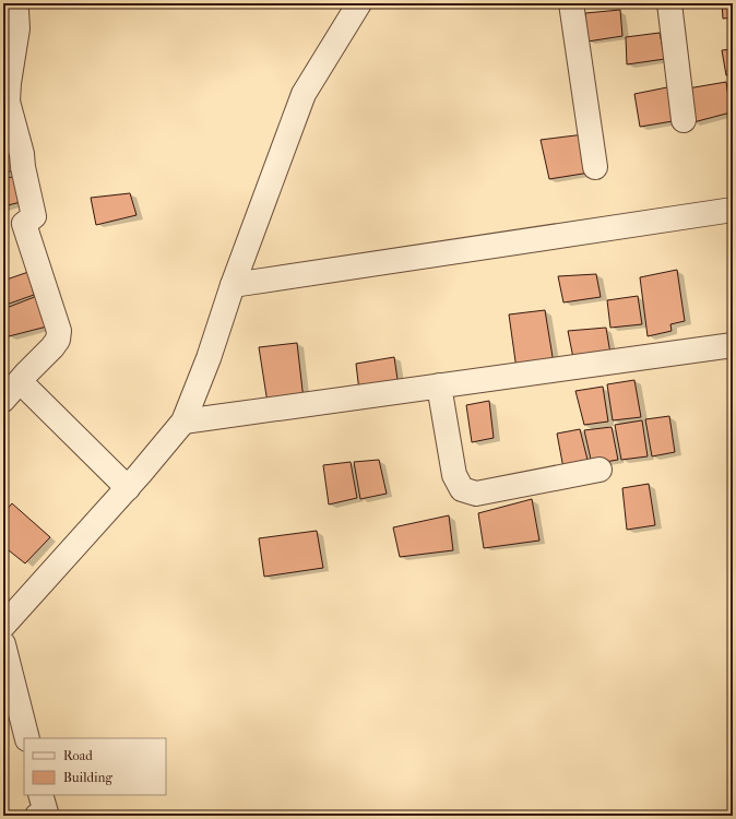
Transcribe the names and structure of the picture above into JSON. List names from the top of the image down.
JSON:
{
  "legend": ["Road", "Building"]
}
